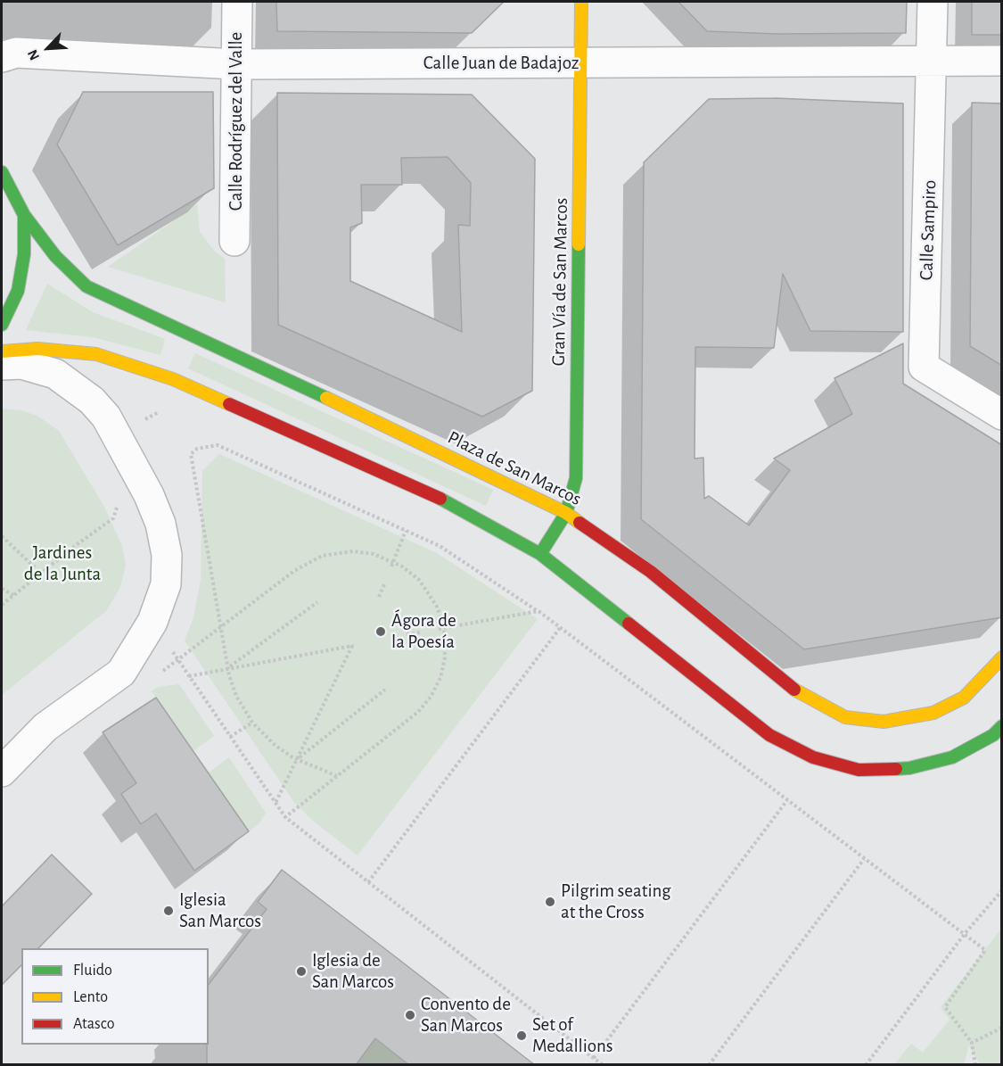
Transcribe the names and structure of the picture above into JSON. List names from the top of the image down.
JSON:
{
  "streets": {
    "main road": ["Gran Vía de San Marcos", "Plaza de San Marcos"],
    "street": ["Calle Juan de Badajoz", "Calle Rodríguez del Valle", "Calle Sampiro"]
  },
  "crossings": [
    ["Calle Juan de Badajoz", "Calle Rodríguez del Valle"],
    ["Calle Juan de Badajoz", "Calle Sampiro"],
    ["Calle Juan de Badajoz", "Gran Vía de San Marcos"],
    ["Gran Vía de San Marcos", "Plaza de San Marcos"]
  ],
  "parks": ["Jardines de la Junta"],
  "places": [
    "Ágora de la Poesía",
    "Pilgrim seating at the Cross",
    "Iglesia San Marcos",
    "Iglesia de San Marcos",
    "Convento de San Marcos",
    "Set of Medallions"
  ],
  "legend": ["Fluido", "Lento", "Atasco"],
  "north": "bottom left"
}
